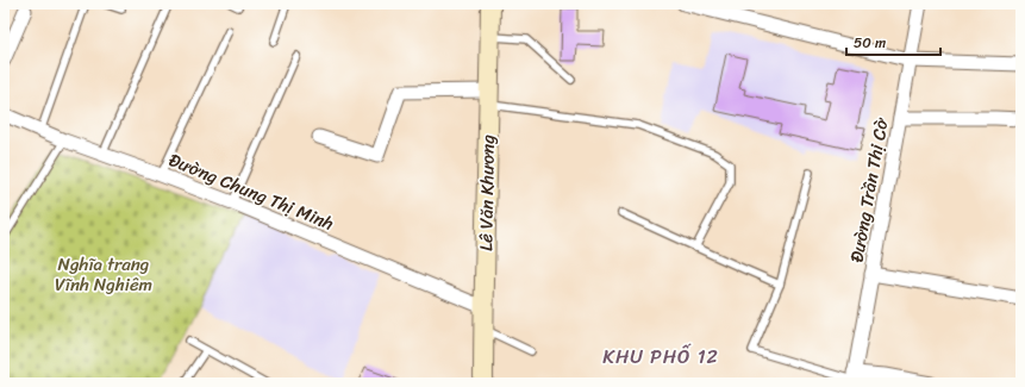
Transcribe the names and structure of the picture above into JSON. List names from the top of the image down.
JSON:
{
  "streets": {
    "main road": ["Lê Văn Khương"],
    "street": ["Đường Trần Thị Cờ", "Đường Chung Thị Minh"]
  },
  "crossings": [
    ["Đường Chung Thị Minh", "Lê Văn Khương"]
  ],
  "districts": ["KHU PHỐ 12"],
  "parks": ["Nghĩa trang Vĩnh Nghiêm"],
  "scale_bar": "50 m"
}
